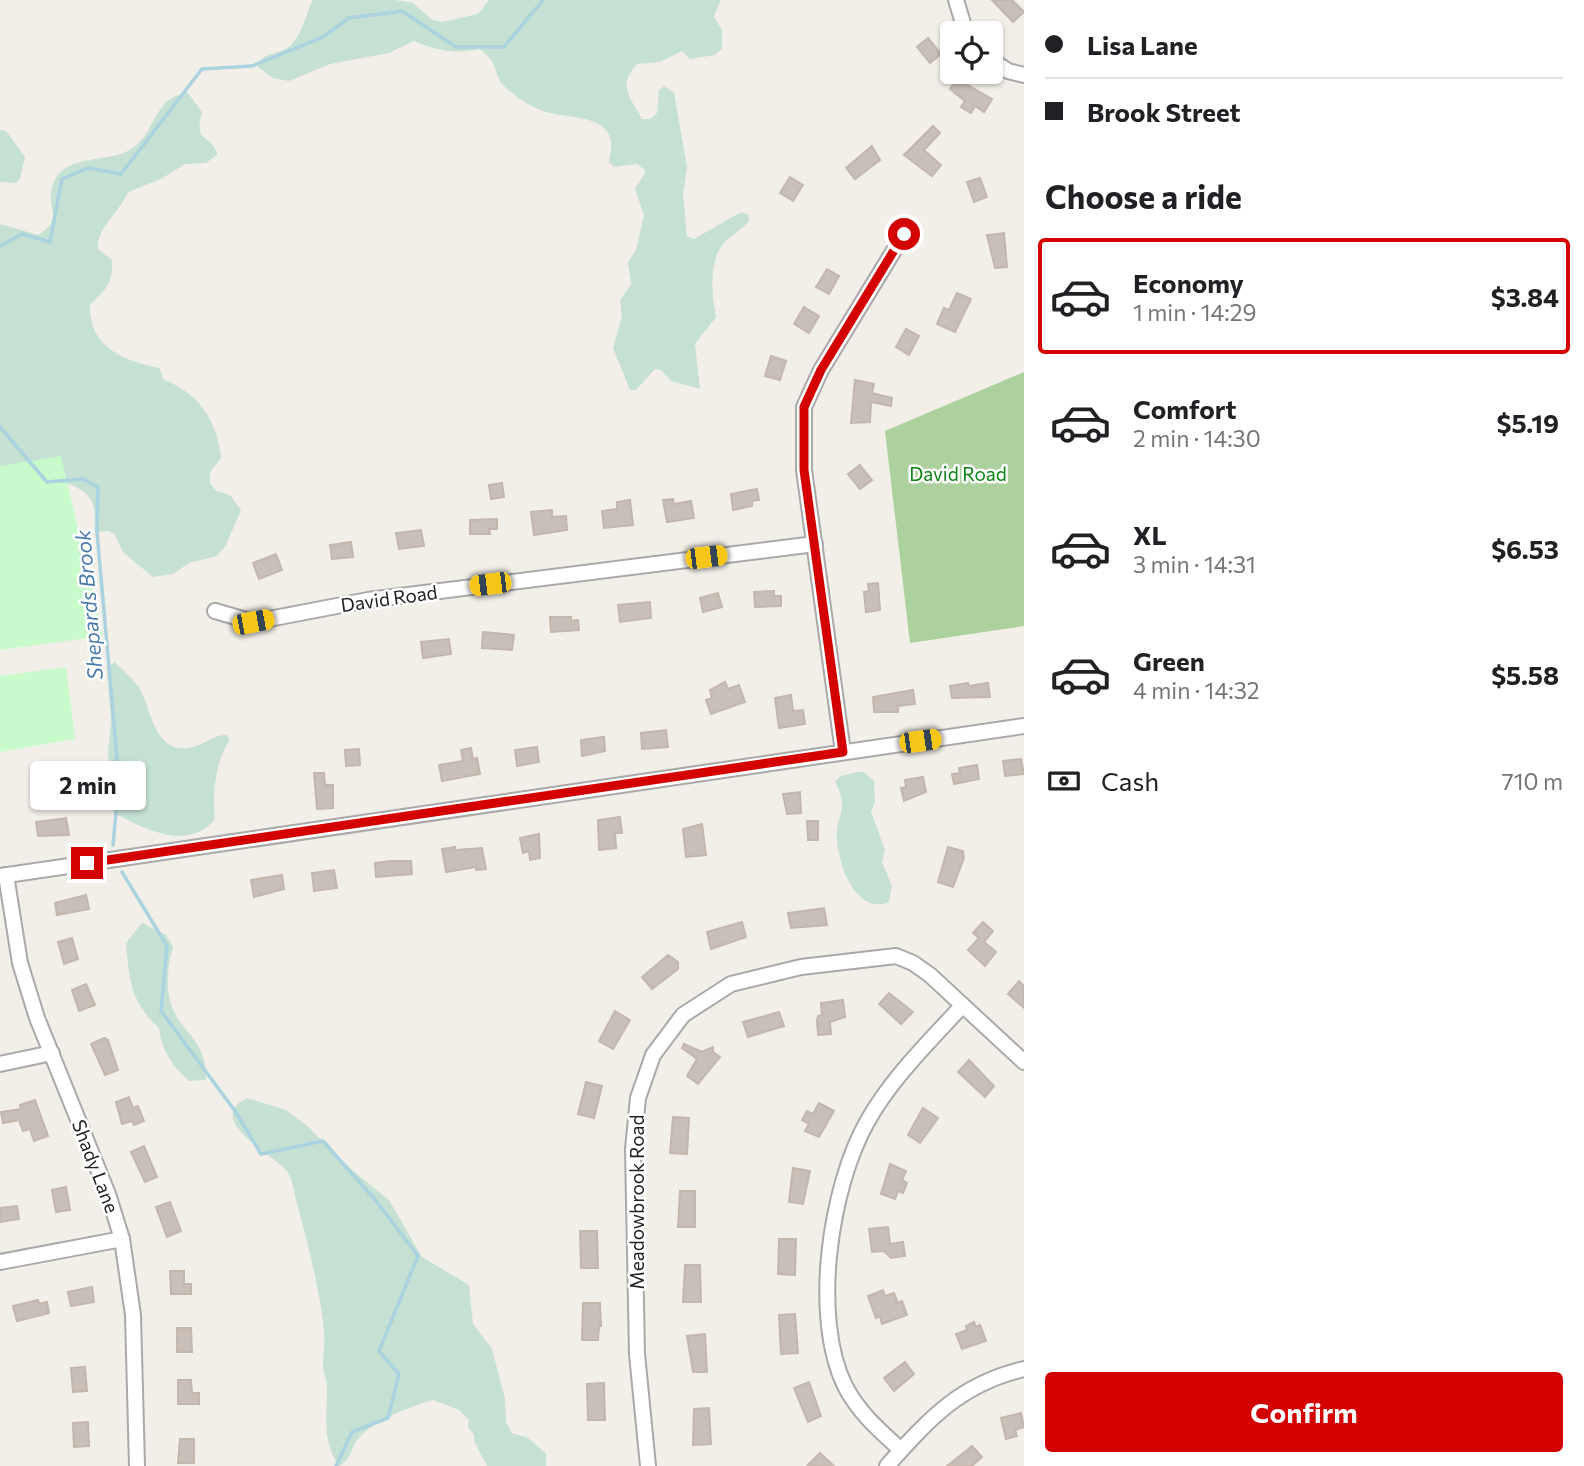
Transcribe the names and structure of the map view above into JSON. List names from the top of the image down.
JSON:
{
  "streets": {
    "street": ["David Road", "Shady Lane", "Meadowbrook Road"]
  },
  "water": ["Shepards Brook"],
  "parks": ["David Road"],
  "page": {
    "banner": ["Lisa Lane", "Brook Street"],
    "heading": "Choose a ride",
    "list": [
      {
        "name": "Economy",
        "note": "1 min · 14:29",
        "value": "$3.84"
      },
      {
        "name": "Comfort",
        "note": "2 min · 14:30",
        "value": "$5.19"
      },
      {
        "name": "XL",
        "note": "3 min · 14:31",
        "value": "$6.53"
      },
      {
        "name": "Green",
        "note": "4 min · 14:32",
        "value": "$5.58"
      }
    ],
    "pay": ["Cash", "710 m"],
    "bubble": "2 min",
    "buttons": "Confirm"
  }
}
